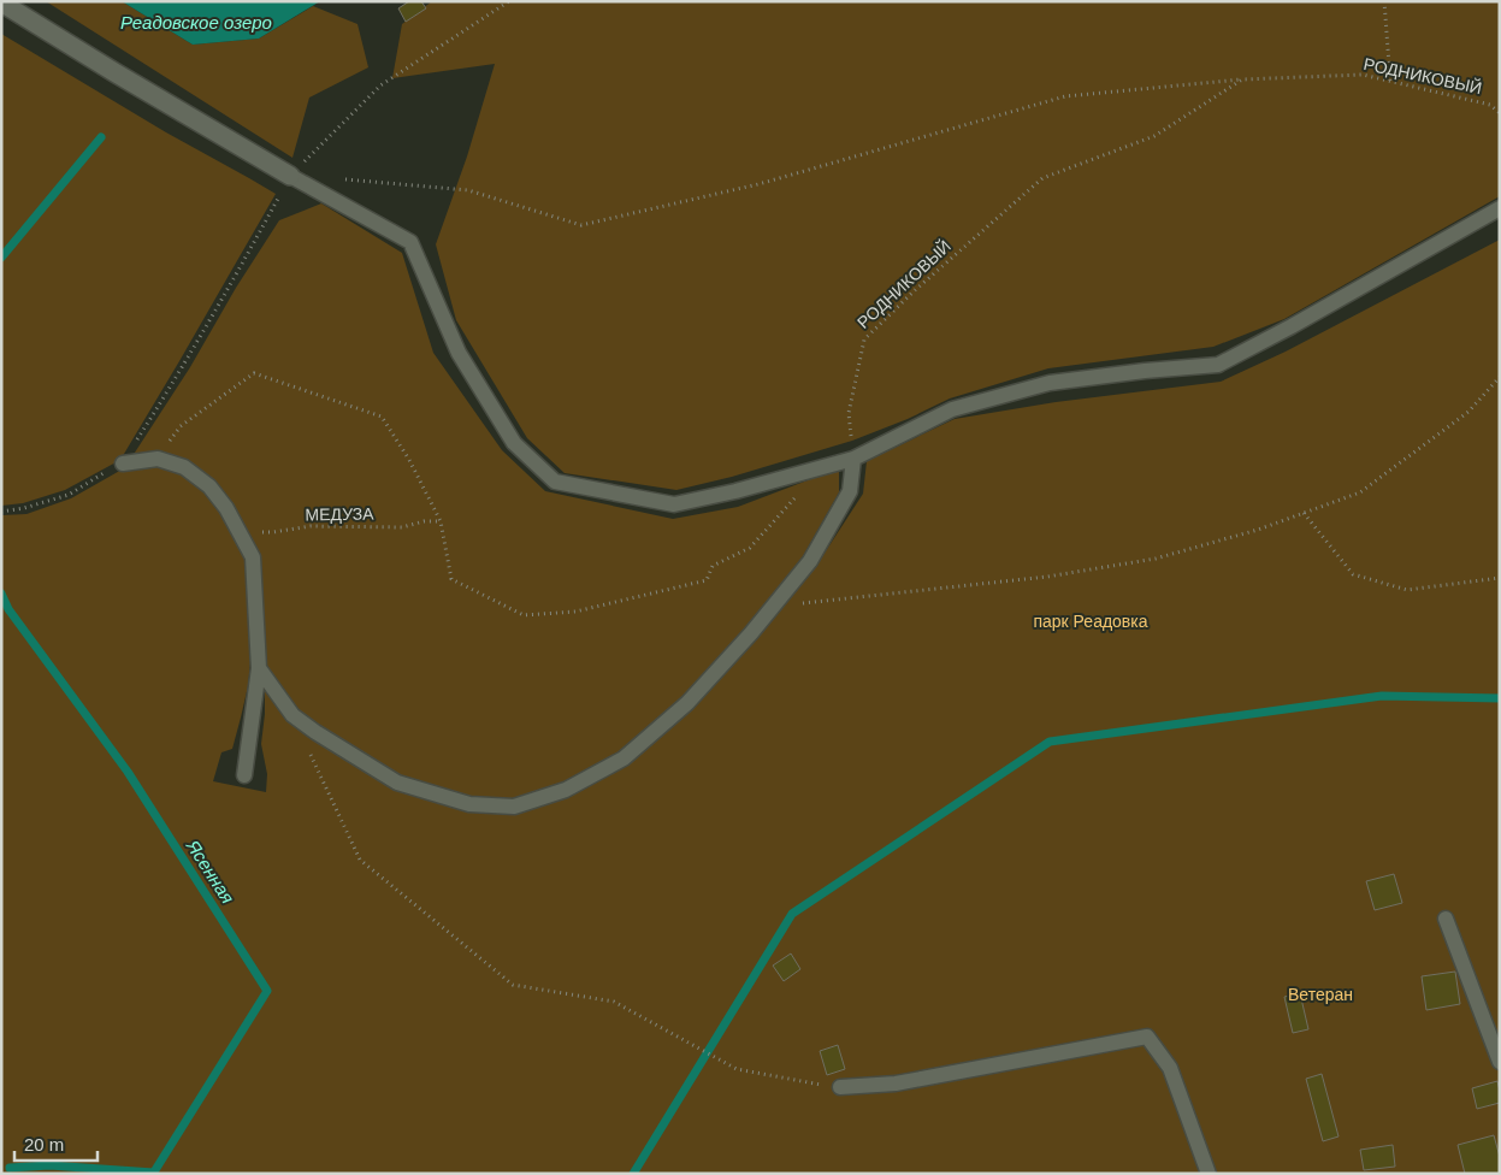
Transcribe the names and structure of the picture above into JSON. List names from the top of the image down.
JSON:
{
  "streets": {
    "path": ["РОДНИКОВЫЙ", "МЕДУЗА"]
  },
  "water": ["Реадовское озеро", "Ясенная"],
  "parks": ["парк Реадовка", "Ветеран"],
  "scale_bar": "20 m"
}
